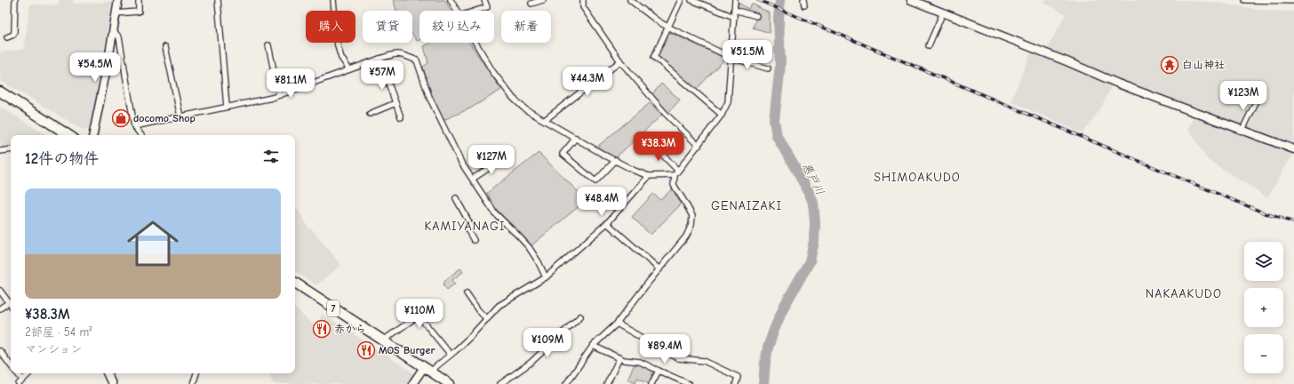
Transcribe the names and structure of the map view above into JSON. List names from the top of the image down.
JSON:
{
  "streets": {
    "highway": ["7"]
  },
  "districts": [
    "SHIMOAKUDO",
    "GENAIZAKI",
    "KAMIYANAGI",
    "NAKAAKUDO"
  ],
  "water": ["悪戸川"],
  "places": {
    "temple": ["白山神社"],
    "shop": ["docomo Shop"],
    "restaurant": ["赤から", "MOS Burger"]
  },
  "page": {
    "chip": [
      "購入",
      "賃貸",
      "絞り込み",
      "新着"
    ],
    "price": [
      "¥51.5M",
      "¥54.5M",
      "¥57M",
      "¥44.3M",
      "¥81.1M",
      "¥123M",
      "¥38.3M",
      "¥127M",
      "¥48.4M",
      "¥110M",
      "¥109M",
      "¥89.4M"
    ],
    "heading": "12件の物件",
    "list": [
      {
        "name": "¥38.3M",
        "note": "2部屋 · 54 m² · マンション"
      }
    ],
    "map_buttons": ["+", "−"]
  }
}
